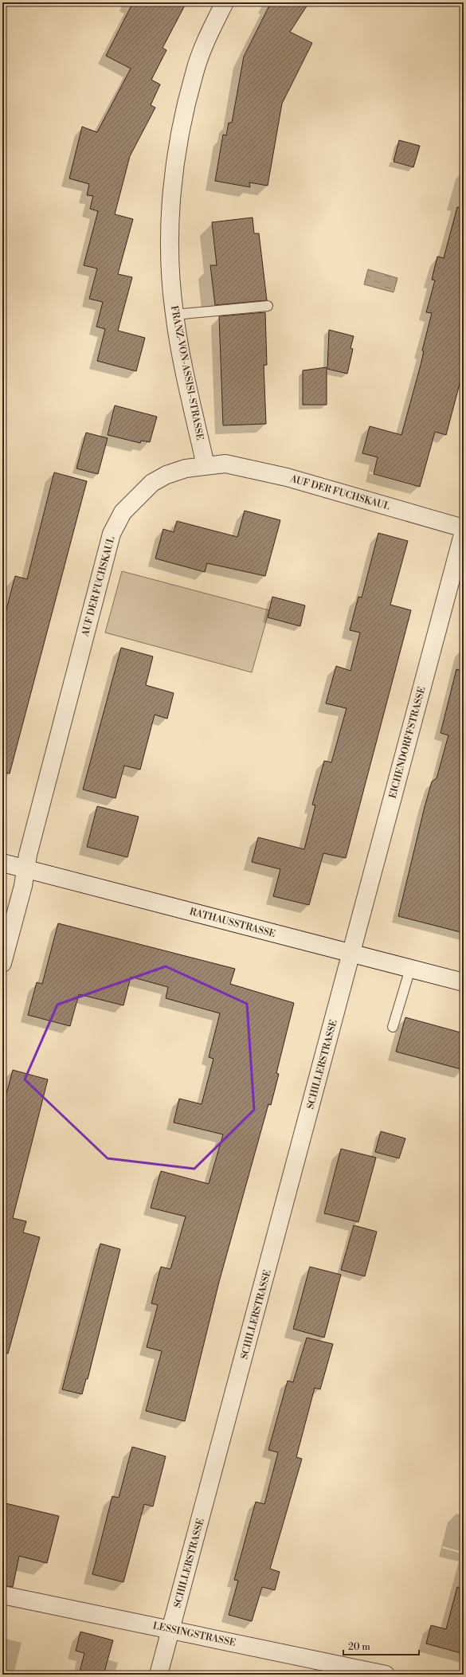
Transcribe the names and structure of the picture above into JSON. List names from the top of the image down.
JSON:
{
  "streets": {
    "street": [
      "FRANZ-VON-ASSISI-STRASSE",
      "AUF DER FUCHSKAUL",
      "EICHENDORFFSTRASSE",
      "RATHAUSSTRASSE",
      "SCHILLERSTRASSE",
      "LESSINGSTRASSE"
    ]
  },
  "crossings": [
    ["FRANZ-VON-ASSISI-STRASSE", "AUF DER FUCHSKAUL"],
    ["AUF DER FUCHSKAUL", "RATHAUSSTRASSE"],
    ["EICHENDORFFSTRASSE", "RATHAUSSTRASSE"],
    ["EICHENDORFFSTRASSE", "SCHILLERSTRASSE"],
    ["RATHAUSSTRASSE", "SCHILLERSTRASSE"],
    ["SCHILLERSTRASSE", "LESSINGSTRASSE"]
  ],
  "scale_bar": "20 m"
}
